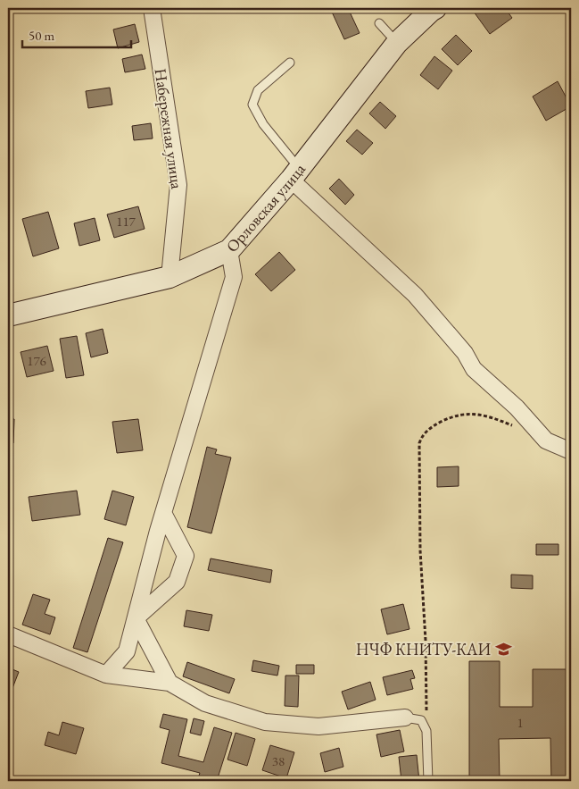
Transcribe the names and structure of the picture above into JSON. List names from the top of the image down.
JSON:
{
  "streets": {
    "street": ["Набережная улица", "Орловская улица"]
  },
  "crossings": [
    ["Набережная улица", "Орловская улица"]
  ],
  "places": {
    "school or university": ["НЧФ КНИТУ-КАИ"]
  },
  "house_numbers": [
    "117",
    "176",
    "1",
    "38"
  ],
  "scale_bar": "50 m"
}
